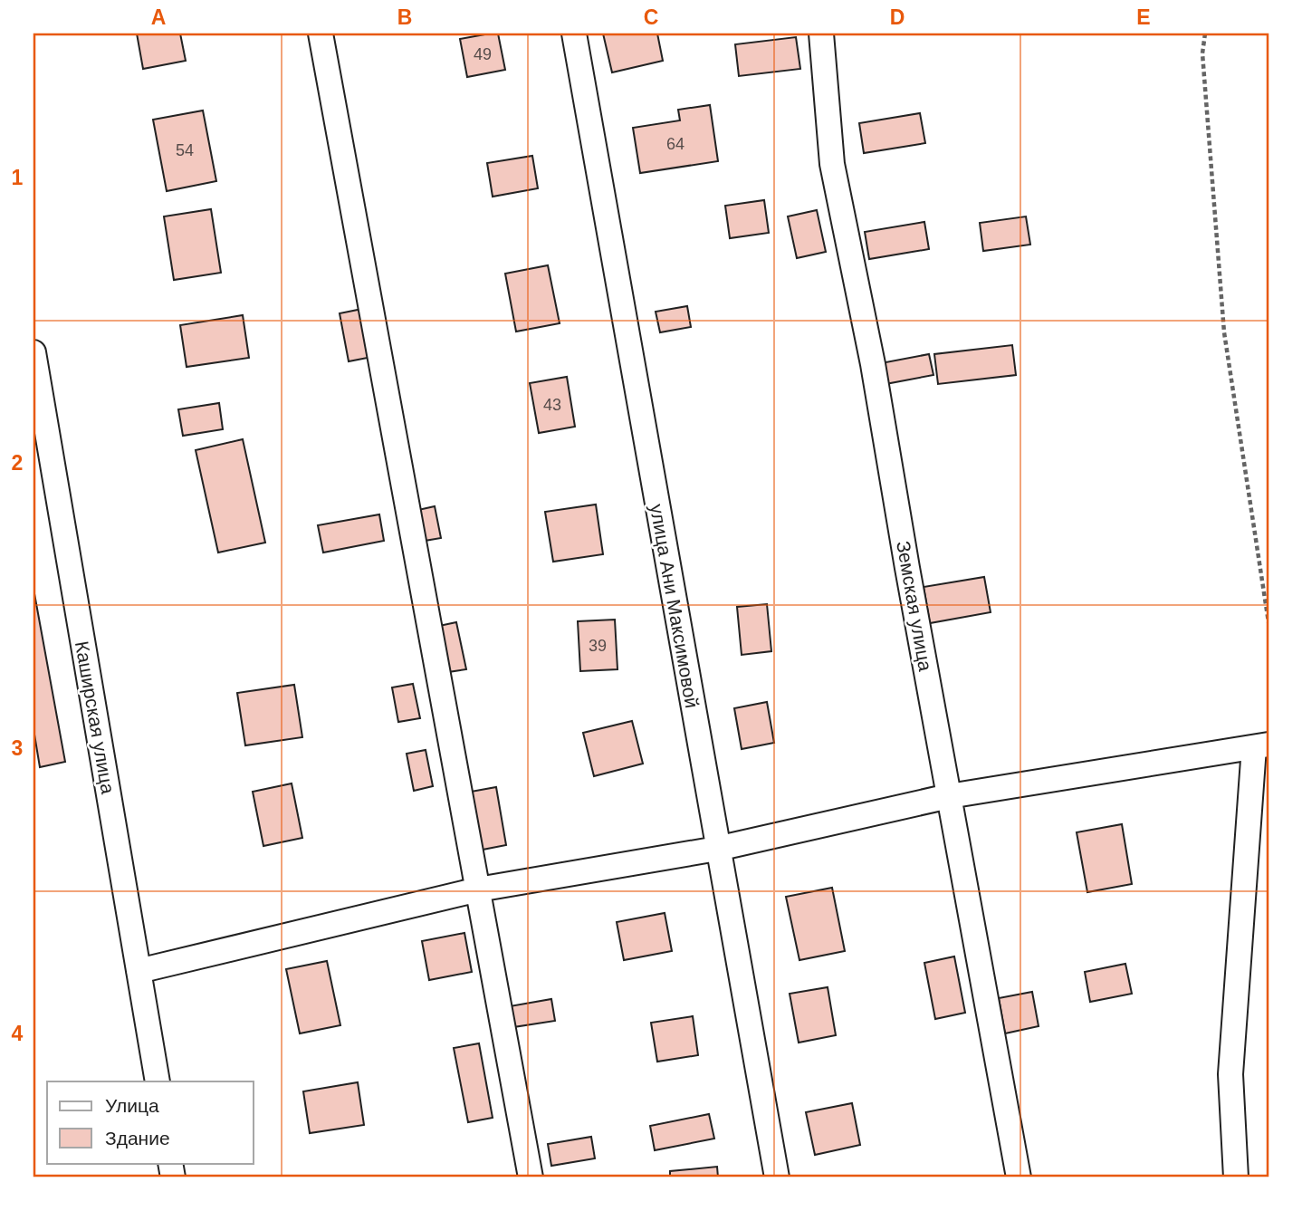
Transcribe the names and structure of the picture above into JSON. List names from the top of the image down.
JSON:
{
  "streets": {
    "street": ["улица Ани Максимовой", "Земская улица", "Каширская улица"]
  },
  "house_numbers": [
    "49",
    "64",
    "54",
    "43",
    "39"
  ],
  "legend": ["Улица", "Здание"],
  "grid": {
    "columns": [
      "A",
      "B",
      "C",
      "D",
      "E"
    ],
    "rows": [
      "1",
      "2",
      "3",
      "4"
    ]
  }
}
